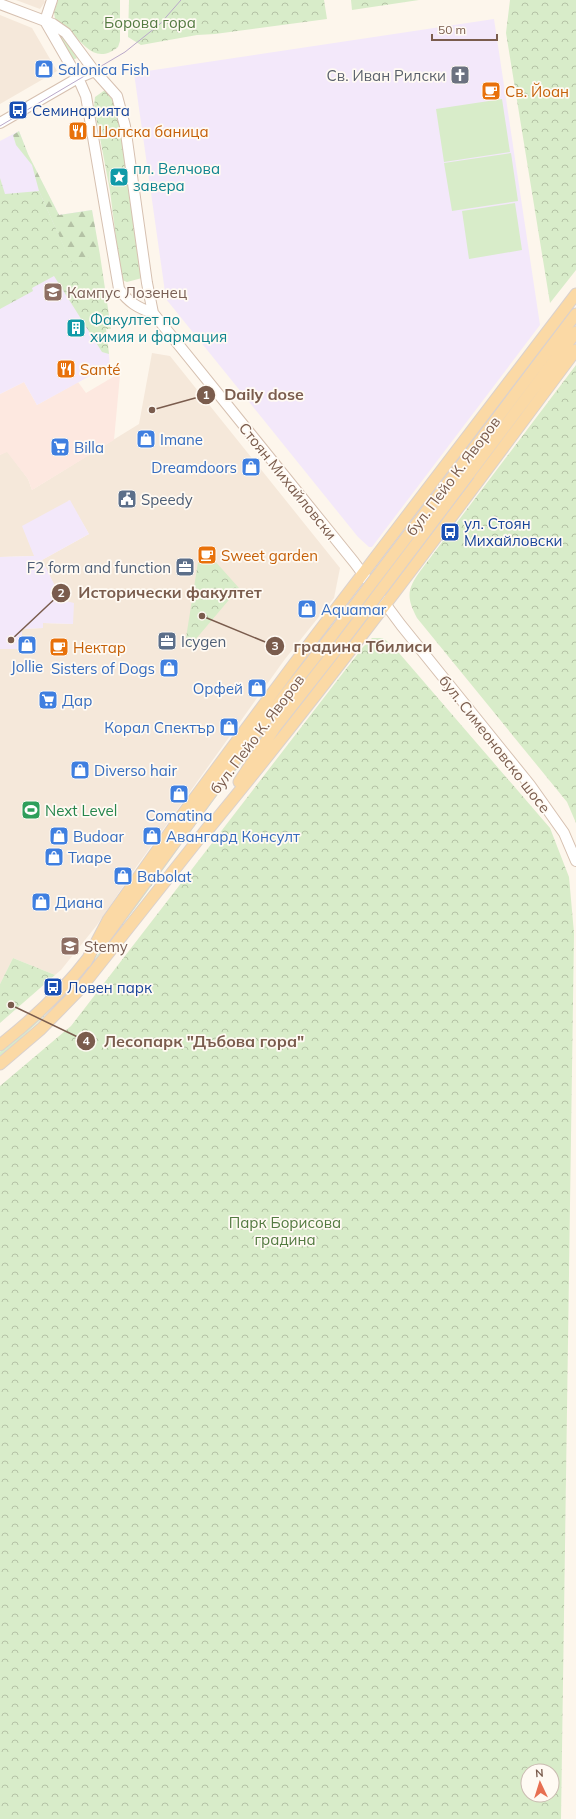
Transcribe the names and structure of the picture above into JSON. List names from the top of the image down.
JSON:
{
  "streets": {
    "main road": ["бул. Пейо К. Яворов"],
    "street": ["Стоян Михайловски", "бул. Симеоновско шосе"]
  },
  "crossings": [
    ["Стоян Михайловски", "бул. Симеоновско шосе"]
  ],
  "parks": ["Борова гора", "Парк Борисова градина"],
  "places": {
    "shop": [
      "Salonica Fish",
      "Imane",
      "Dreamdoors",
      "Aquamar",
      "Jollie",
      "Sisters of Dogs",
      "Орфей",
      "Корал Спектър",
      "Diverso hair",
      "Comatina",
      "Budoar",
      "Авангард Консулт",
      "Тиаре",
      "Babolat",
      "Диана"
    ],
    "church": ["Св. Иван Рилски"],
    "cafe": ["Св. Йоан", "Sweet garden", "Нектар"],
    "bus stop": ["Семинарията", "ул. Стоян Михайловски", "Ловен парк"],
    "restaurant": ["Шопска баница", "Santé"],
    "place": ["пл. Велчова завера"],
    "school or university": ["Кампус Лозенец", "Stemy"],
    "building": ["Факултет по химия и фармация"],
    "other": [
      "Daily dose",
      "градина Тбилиси",
      "Исторически факултет",
      "Лесопарк \"Дъбова гора\""
    ],
    "supermarket": ["Billa", "Дар"],
    "public building": ["Speedy"],
    "office": ["F2 form and function", "Icygen"],
    "sports": ["Next Level"]
  },
  "scale_bar": "50 m",
  "north": "top"
}
